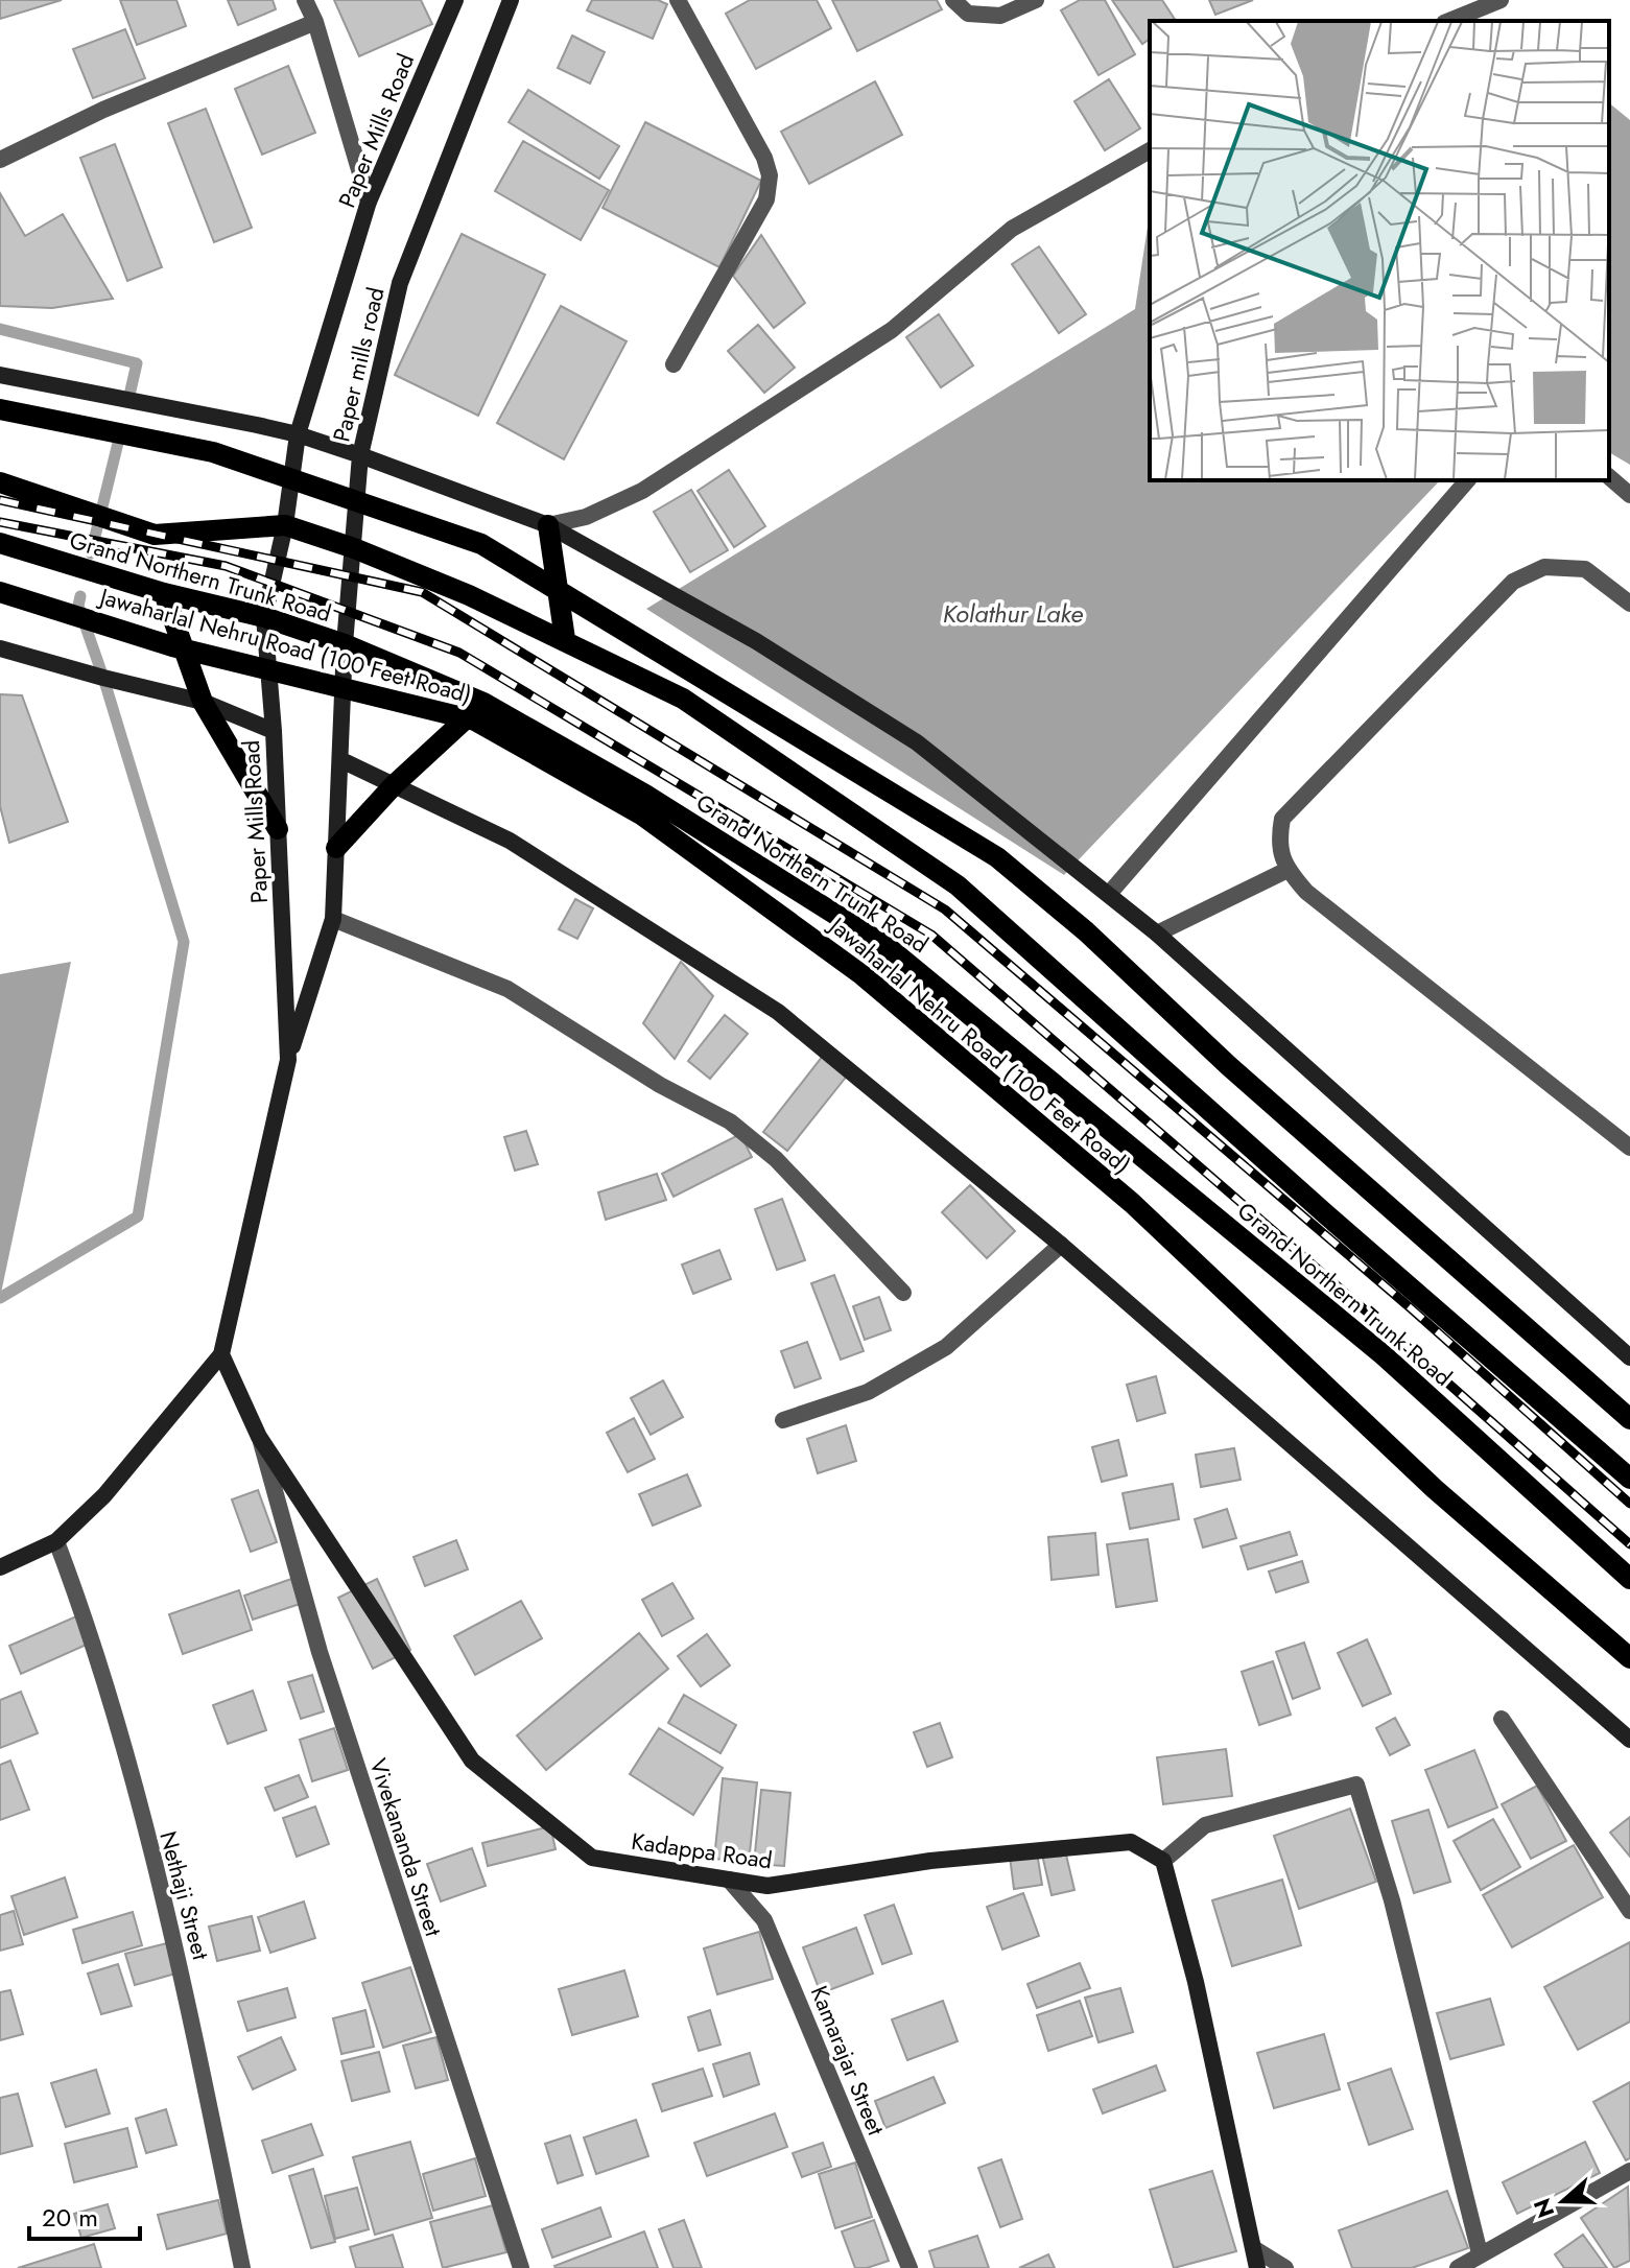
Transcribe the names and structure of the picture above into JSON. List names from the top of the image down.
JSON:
{
  "streets": {
    "main road": [
      "Paper Mills Road",
      "Paper mills road",
      "Grand Northern Trunk Road",
      "Jawaharlal Nehru Road (100 Feet Road)",
      "Kadappa Road"
    ],
    "street": ["Vivekananda Street", "Nethaji Street", "Kamarajar Street"]
  },
  "crossings": [
    ["Paper Mills Road", "Paper mills road"],
    ["Paper Mills Road", "Grand Northern Trunk Road"],
    ["Paper Mills Road", "Kadappa Road"],
    ["Paper Mills Road", "Nethaji Street"],
    ["Paper mills road", "Grand Northern Trunk Road"],
    ["Vivekananda Street", "Kadappa Road"],
    ["Kadappa Road", "Kamarajar Street"]
  ],
  "water": ["Kolathur Lake"],
  "scale_bar": "20 m",
  "north": "left"
}
